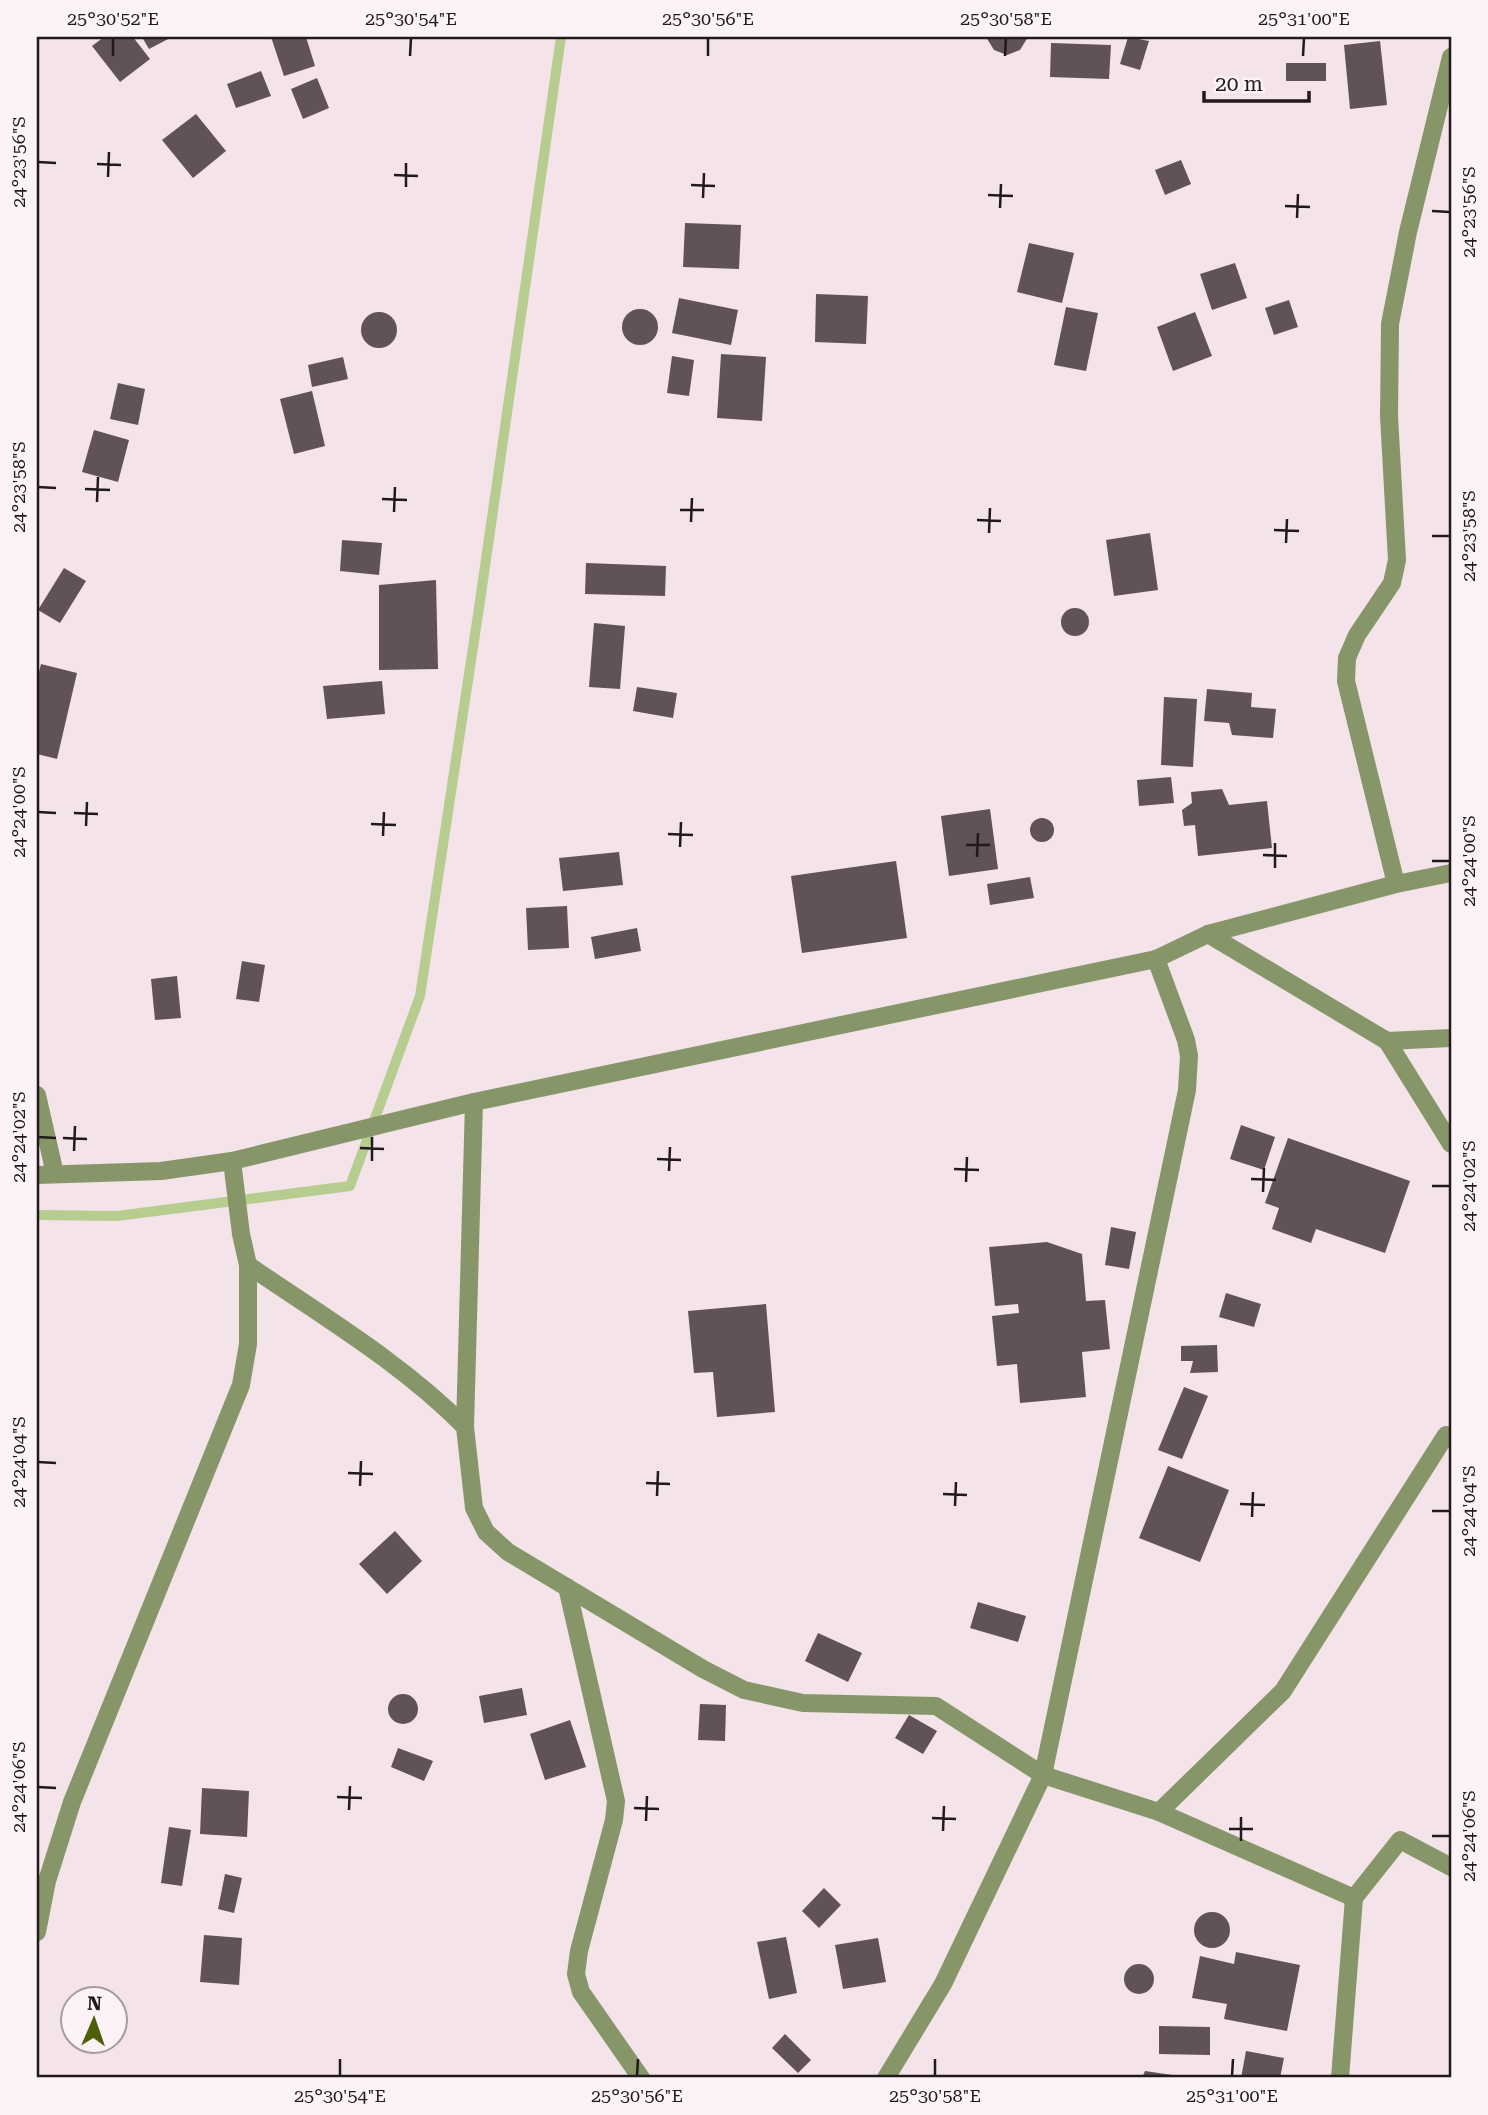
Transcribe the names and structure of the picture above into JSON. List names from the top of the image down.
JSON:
{
  "scale_bar": "20 m",
  "north": "top",
  "coordinates": [
    "25°30'52\"E",
    "25°30'54\"E",
    "25°30'56\"E",
    "25°30'58\"E",
    "25°31'00\"E",
    "24°23'56\"S",
    "24°23'58\"S",
    "24°24'00\"S",
    "24°24'02\"S",
    "24°24'04\"S",
    "24°24'06\"S"
  ]
}
